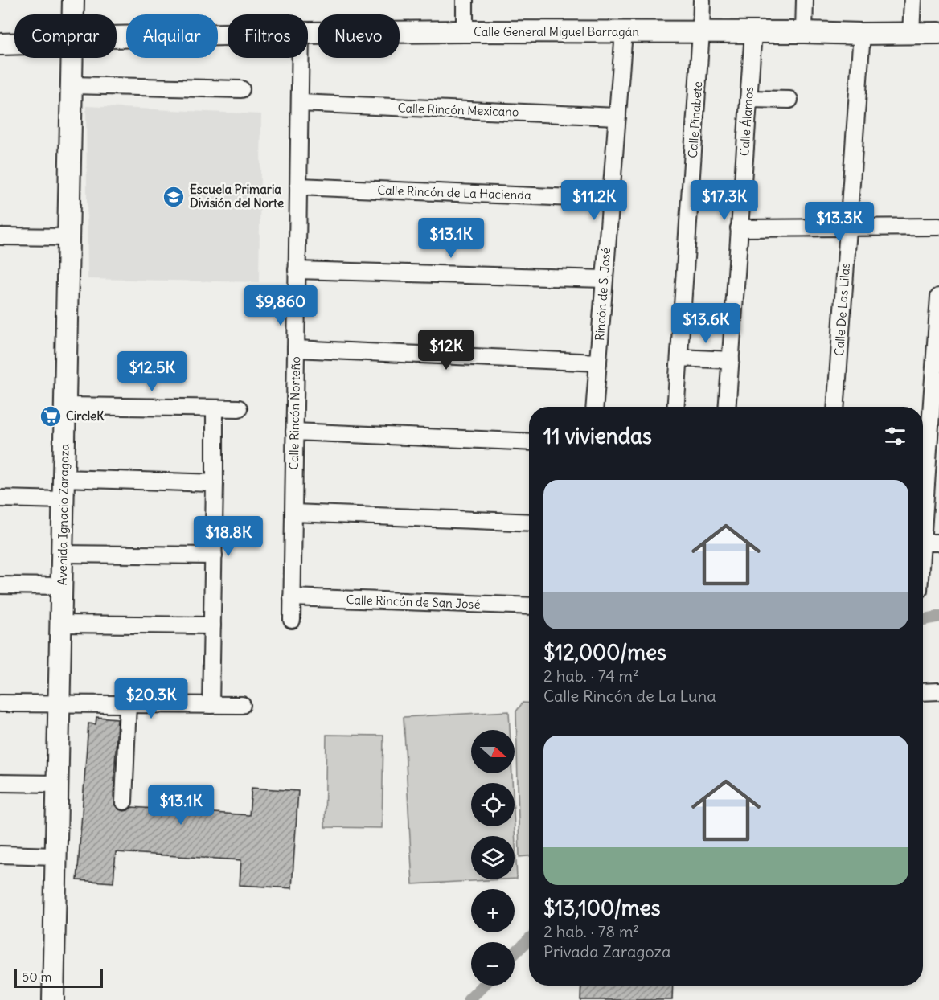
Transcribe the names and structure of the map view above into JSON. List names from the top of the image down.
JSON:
{
  "streets": {
    "main road": ["Calle General Miguel Barragán", "Avenida Ignacio Zaragoza"],
    "street": [
      "Calle Rincón Mexicano",
      "Calle Pinabete",
      "Calle Álamos",
      "Calle Rincón de La Hacienda",
      "Rincón de S. José",
      "Calle De Las Lilas",
      "Calle Rincón Norteño",
      "Calle Rincón de San José"
    ]
  },
  "crossings": [
    ["Calle General Miguel Barragán", "Calle Pinabete"],
    ["Calle General Miguel Barragán", "Calle Álamos"],
    ["Calle General Miguel Barragán", "Rincón de S. José"],
    ["Calle General Miguel Barragán", "Calle De Las Lilas"],
    ["Calle Rincón Mexicano", "Rincón de S. José"],
    ["Calle Rincón Mexicano", "Calle Rincón Norteño"],
    ["Calle Rincón de La Hacienda", "Rincón de S. José"],
    ["Calle Rincón de La Hacienda", "Calle Rincón Norteño"],
    ["Calle Rincón Norteño", "Calle Rincón de San José"]
  ],
  "places": {
    "school or university": ["Escuela Primaria División del Norte"],
    "supermarket": ["CircleK"]
  },
  "scale_bar": "50 m",
  "north": "right",
  "page": {
    "chip": [
      "Comprar",
      "Alquilar",
      "Filtros",
      "Nuevo"
    ],
    "price": [
      "$11.2K",
      "$17.3K",
      "$13.3K",
      "$13.1K",
      "$9,860",
      "$13.6K",
      "$12K",
      "$12.5K",
      "$18.8K",
      "$20.3K",
      "$13.1K"
    ],
    "heading": "11 viviendas",
    "list": [
      {
        "name": "$12,000/mes",
        "note": "2 hab. · 74 m² · Calle Rincón de La Luna"
      },
      {
        "name": "$13,100/mes",
        "note": "2 hab. · 78 m² · Privada Zaragoza"
      }
    ],
    "map_buttons": ["+", "−"],
    "scale": "50 m"
  }
}
